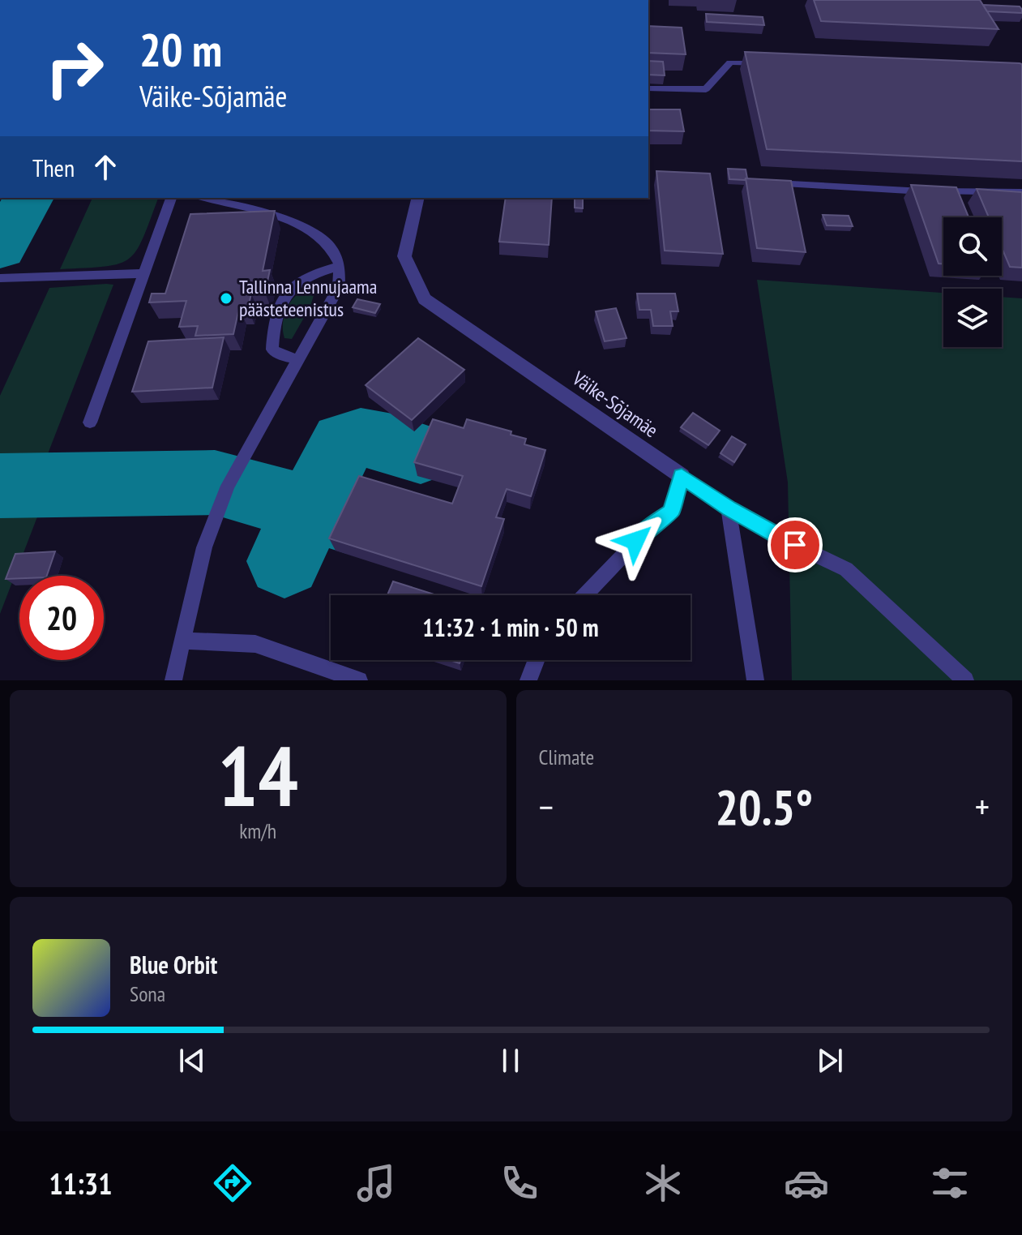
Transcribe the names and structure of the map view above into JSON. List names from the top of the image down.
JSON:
{
  "streets": {
    "street": ["Väike-Sõjamäe"]
  },
  "places": ["Tallinna Lennujaama päästeteenistus"],
  "page": {
    "turn": ["20 m", "Väike-Sõjamäe"],
    "then": "Then",
    "limit": "20",
    "trip": "11:32 · 1 min · 50 m",
    "tile": [
      ["14", "km/h"],
      "Climate"
    ],
    "heat": ["−", "20.5°", "+"],
    "song": ["Blue Orbit", "Sona"],
    "tabs": "11:31"
  }
}
